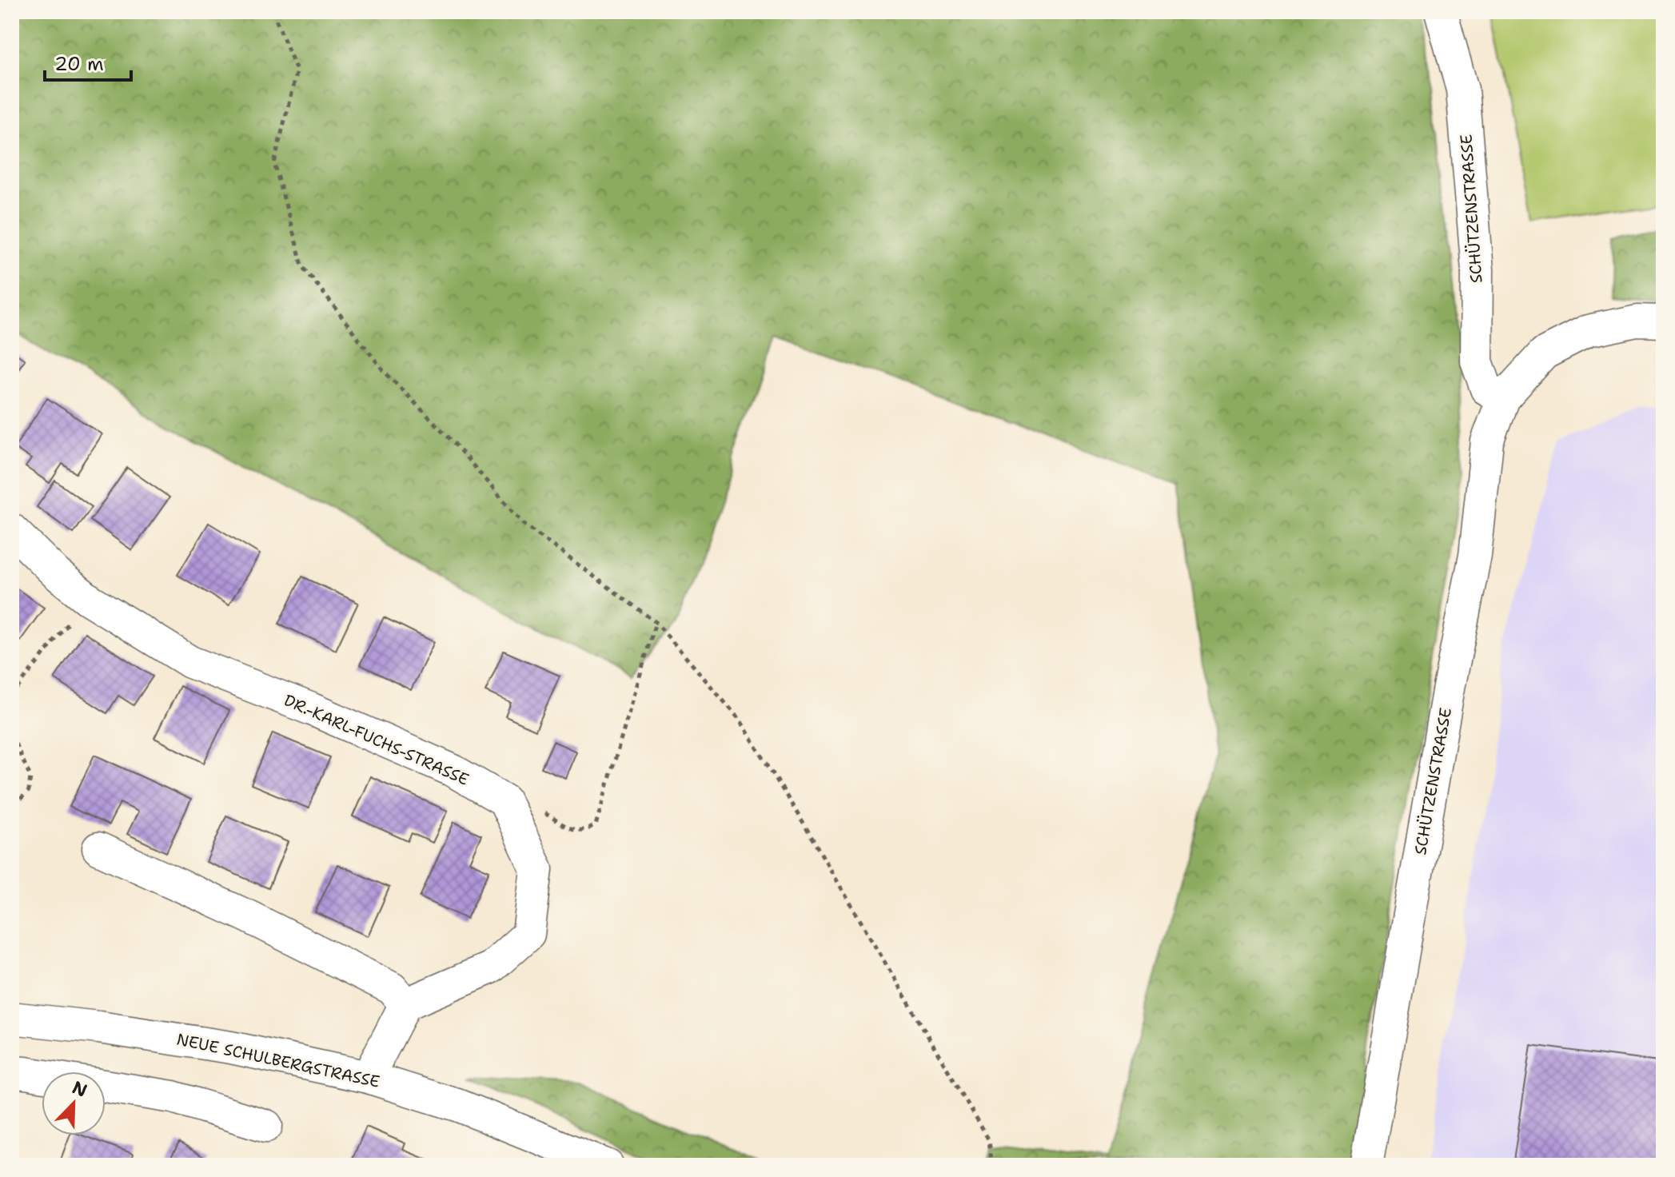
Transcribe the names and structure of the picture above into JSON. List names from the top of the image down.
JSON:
{
  "streets": {
    "street": ["SCHÜTZENSTRASSE", "DR.-KARL-FUCHS-STRASSE", "NEUE SCHULBERGSTRASSE"]
  },
  "scale_bar": "20 m",
  "north": "top right"
}
